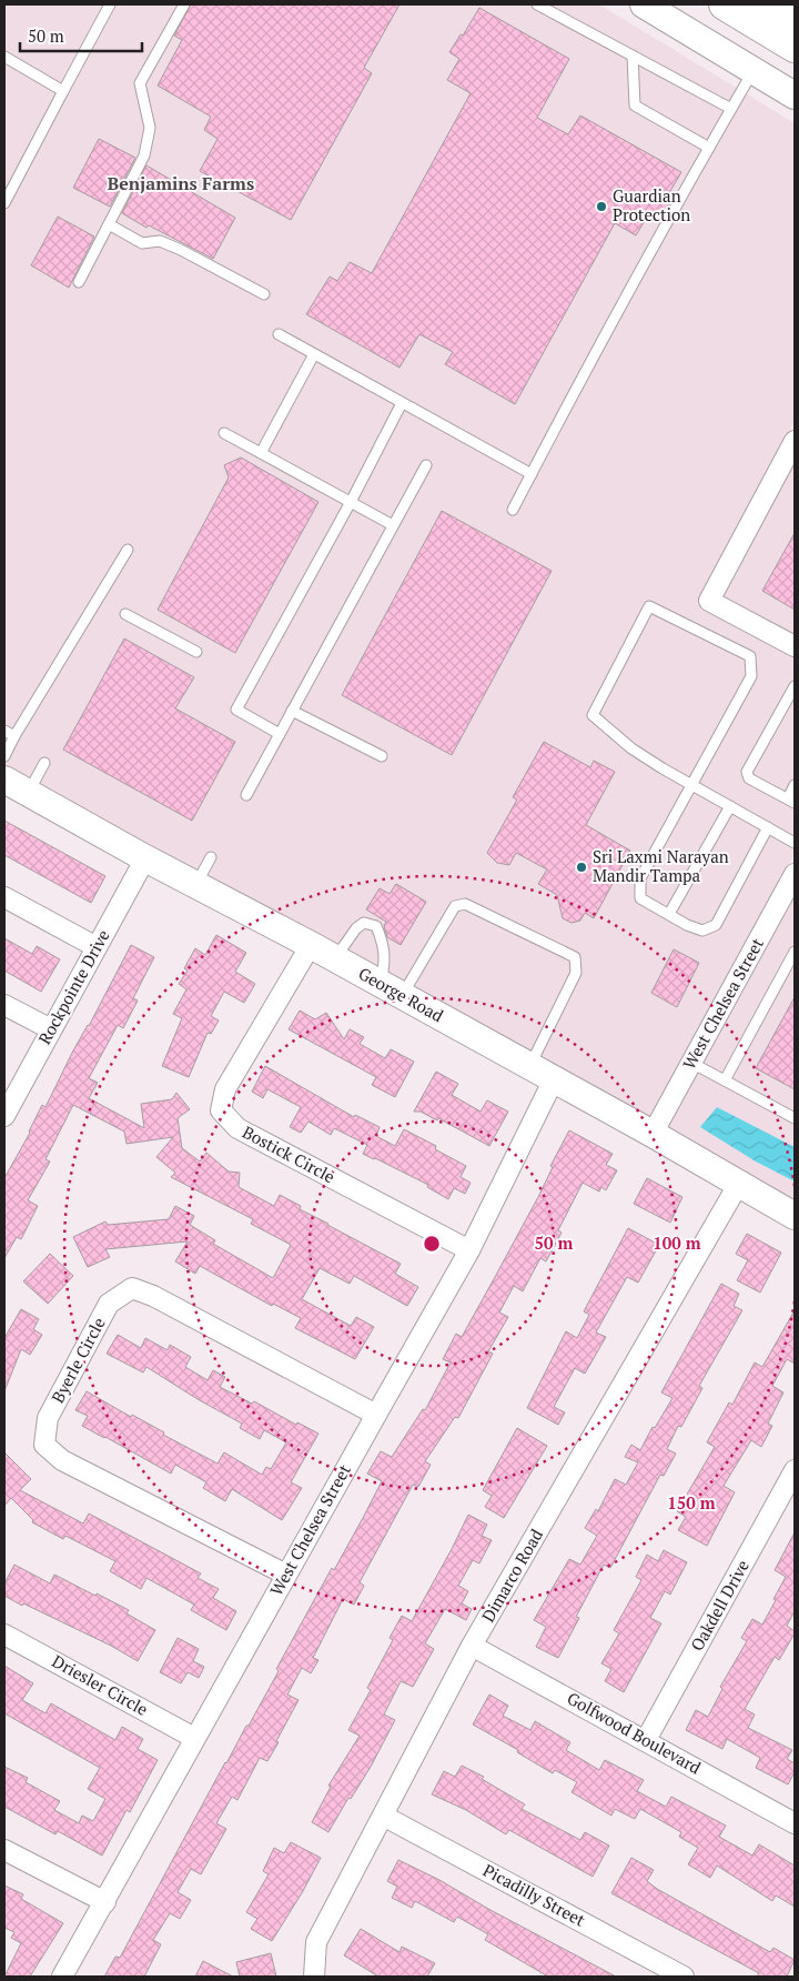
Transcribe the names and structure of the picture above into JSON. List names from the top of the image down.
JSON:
{
  "streets": {
    "street": [
      "Rockpointe Drive",
      "George Road",
      "West Chelsea Street",
      "Bostick Circle",
      "Byerle Circle",
      "Dimarco Road",
      "Oakdell Drive",
      "Driesler Circle",
      "Golfwood Boulevard",
      "Picadilly Street"
    ]
  },
  "crossings": [
    ["Rockpointe Drive", "George Road"],
    ["George Road", "West Chelsea Street"],
    ["George Road", "Bostick Circle"],
    ["George Road", "Dimarco Road"],
    ["West Chelsea Street", "Bostick Circle"],
    ["West Chelsea Street", "Byerle Circle"],
    ["West Chelsea Street", "Driesler Circle"],
    ["Dimarco Road", "Golfwood Boulevard"],
    ["Dimarco Road", "Picadilly Street"],
    ["Oakdell Drive", "Golfwood Boulevard"]
  ],
  "districts": ["Benjamins Farms"],
  "places": ["Guardian Protection", "Sri Laxmi Narayan Mandir Tampa"],
  "scale_bar": "50 m",
  "rings": ["50 m", "100 m", "150 m"]
}
